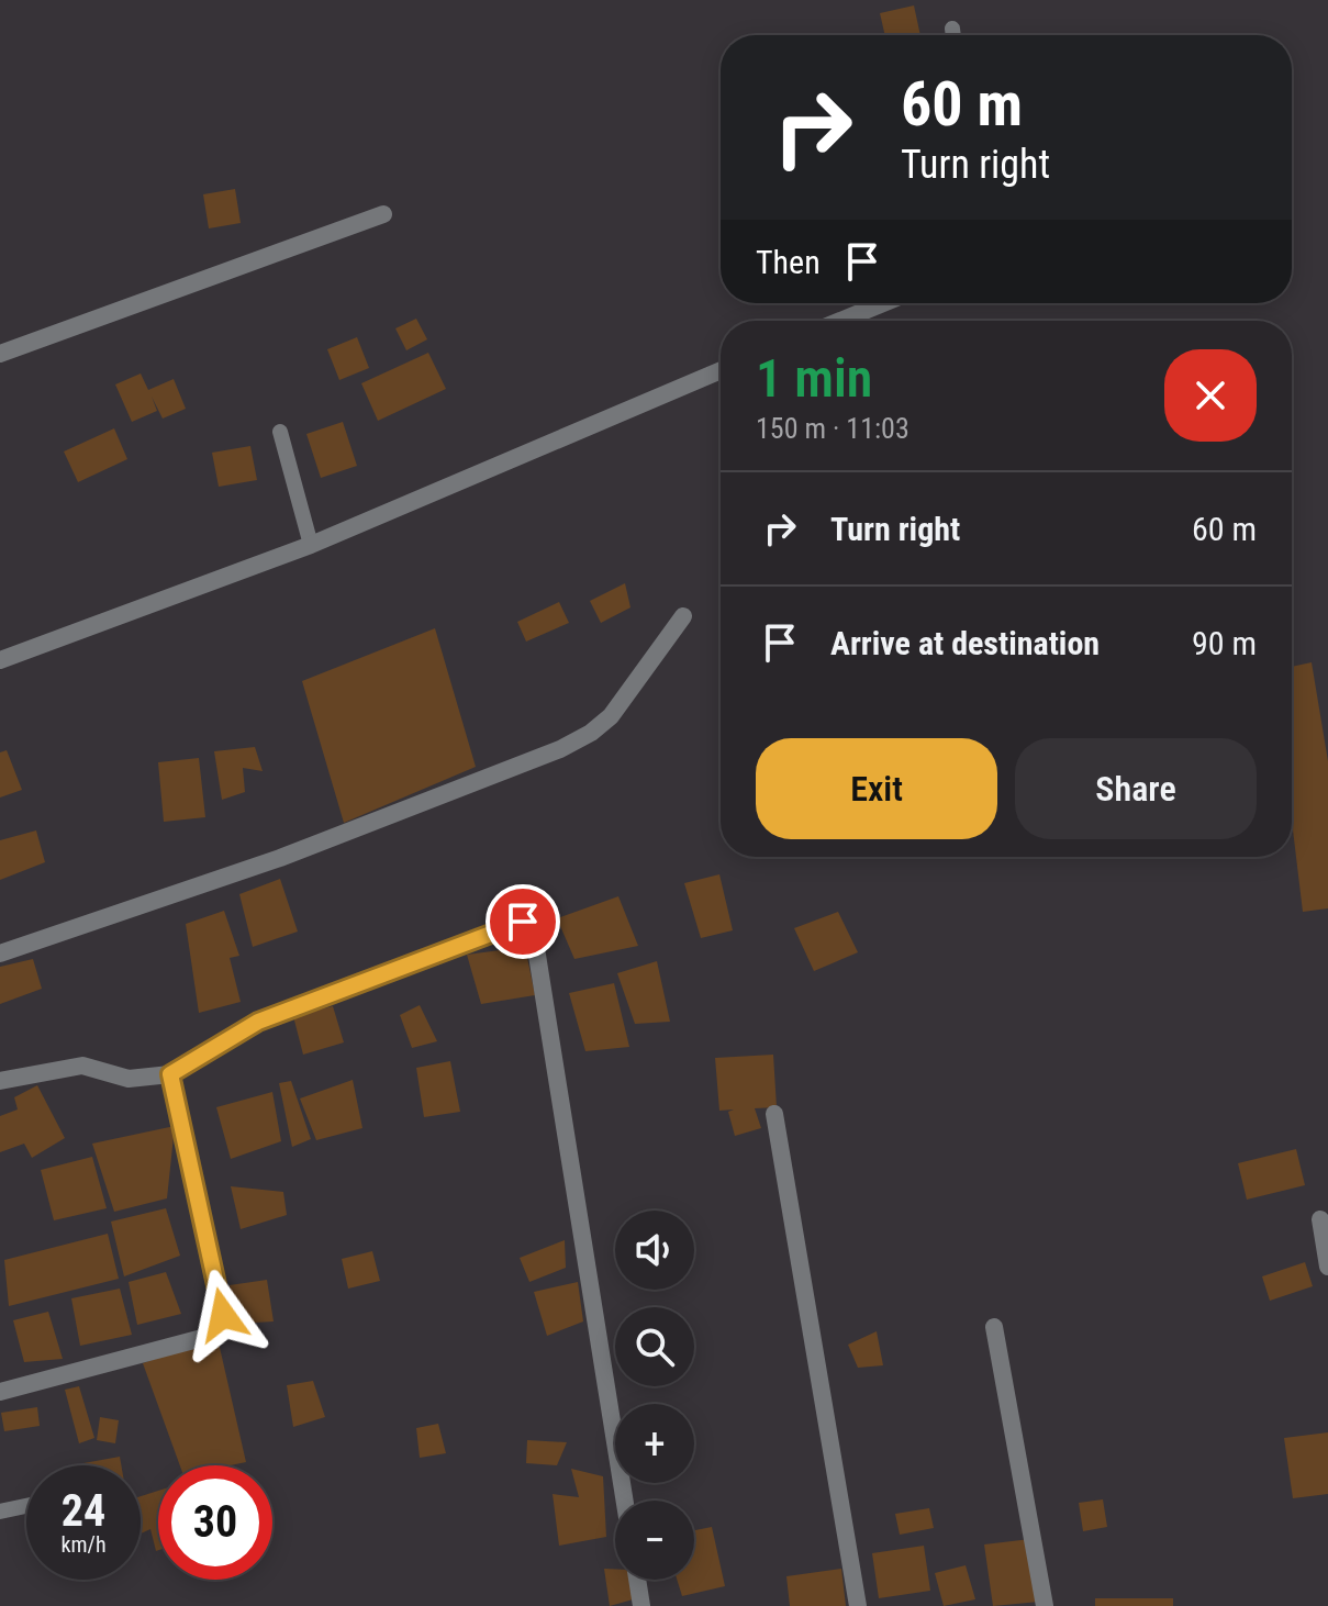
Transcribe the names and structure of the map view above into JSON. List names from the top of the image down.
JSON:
{
  "page": {
    "turn": ["60 m", "Turn right"],
    "then": "Then",
    "heading": ["1 min", "150 m · 11:03"],
    "list": [
      {
        "name": "Turn right",
        "value": "60 m"
      },
      {
        "name": "Arrive at destination",
        "value": "90 m"
      }
    ],
    "buttons": ["Exit", "Share"],
    "map_buttons": ["+", "−"],
    "speed": "24 km/h",
    "limit": "30"
  }
}
